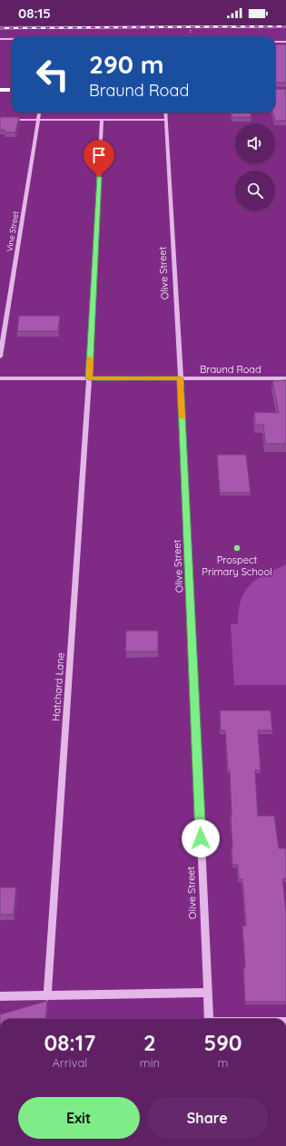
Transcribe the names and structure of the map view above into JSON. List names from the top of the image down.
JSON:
{
  "streets": {
    "street": [
      "Vine Street",
      "Olive Street",
      "Braund Road",
      "Hatchard Lane"
    ]
  },
  "crossings": [
    ["Olive Street", "Braund Road"],
    ["Braund Road", "Hatchard Lane"]
  ],
  "places": ["Prospect Primary School"],
  "page": {
    "status": "08:15",
    "turn": ["290 m", "Braund Road"],
    "eta": [
      "08:17",
      "Arrival",
      "2",
      "min",
      "590",
      "m"
    ],
    "buttons": ["Exit", "Share"]
  }
}
